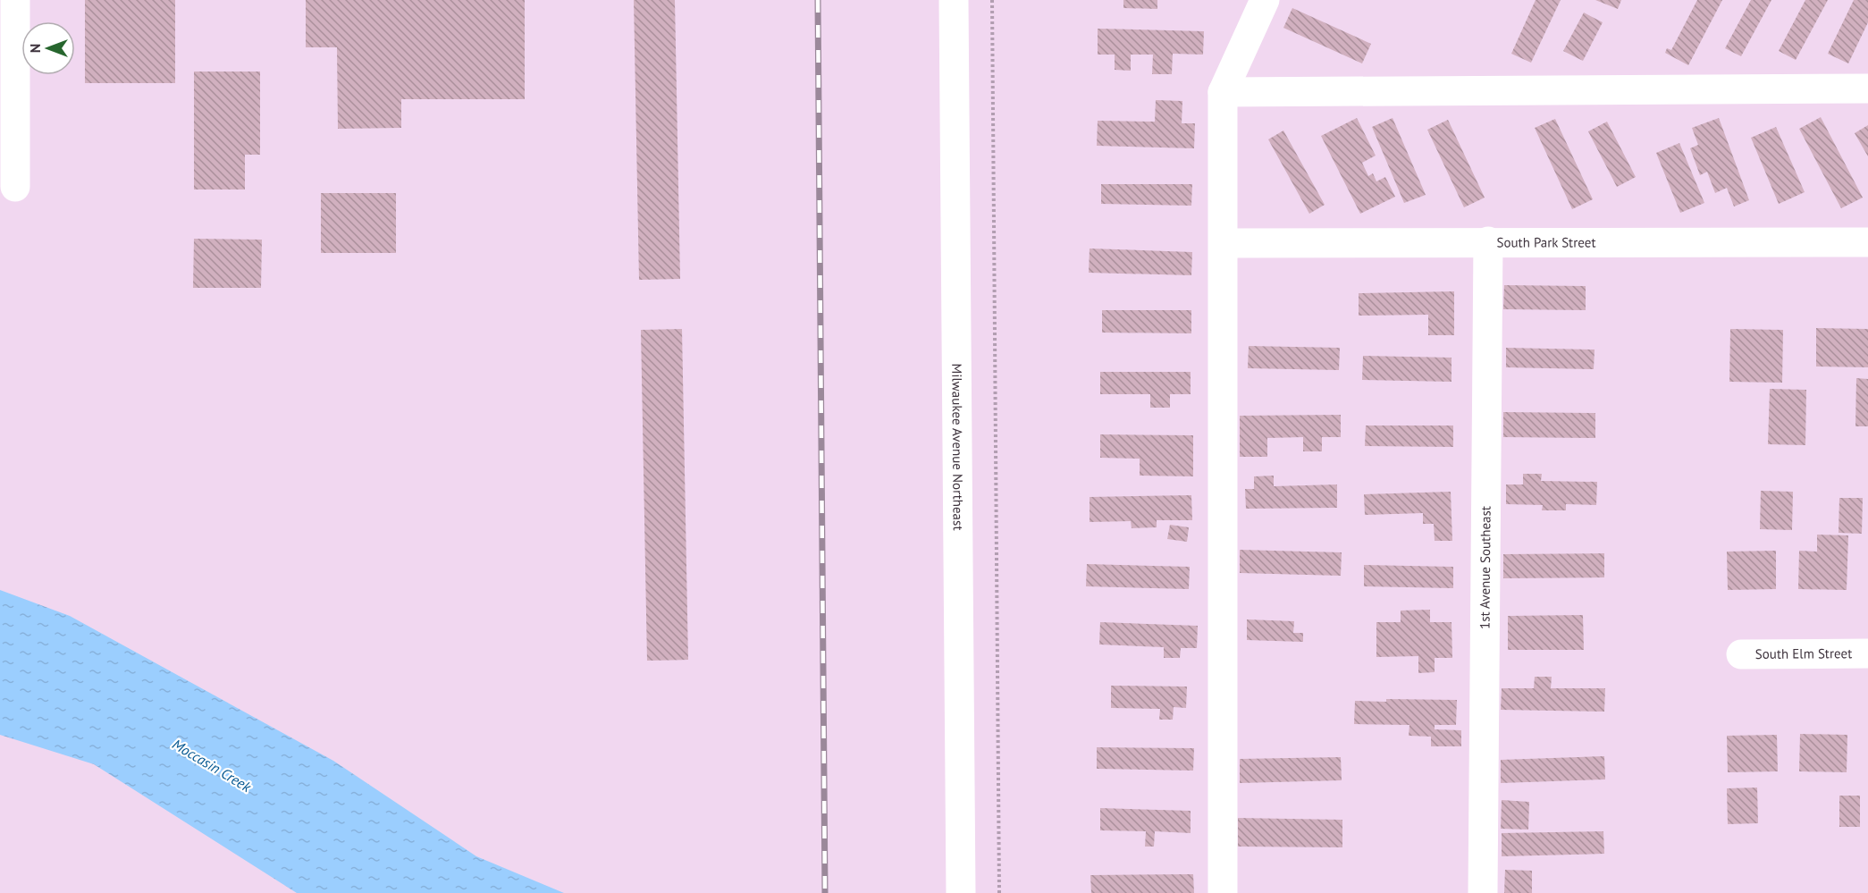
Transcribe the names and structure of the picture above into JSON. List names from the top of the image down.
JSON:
{
  "streets": {
    "street": [
      "South Park Street",
      "Milwaukee Avenue Northeast",
      "1st Avenue Southeast",
      "South Elm Street"
    ]
  },
  "crossings": [
    ["South Park Street", "1st Avenue Southeast"]
  ],
  "water": ["Moccasin Creek"],
  "north": "left"
}
